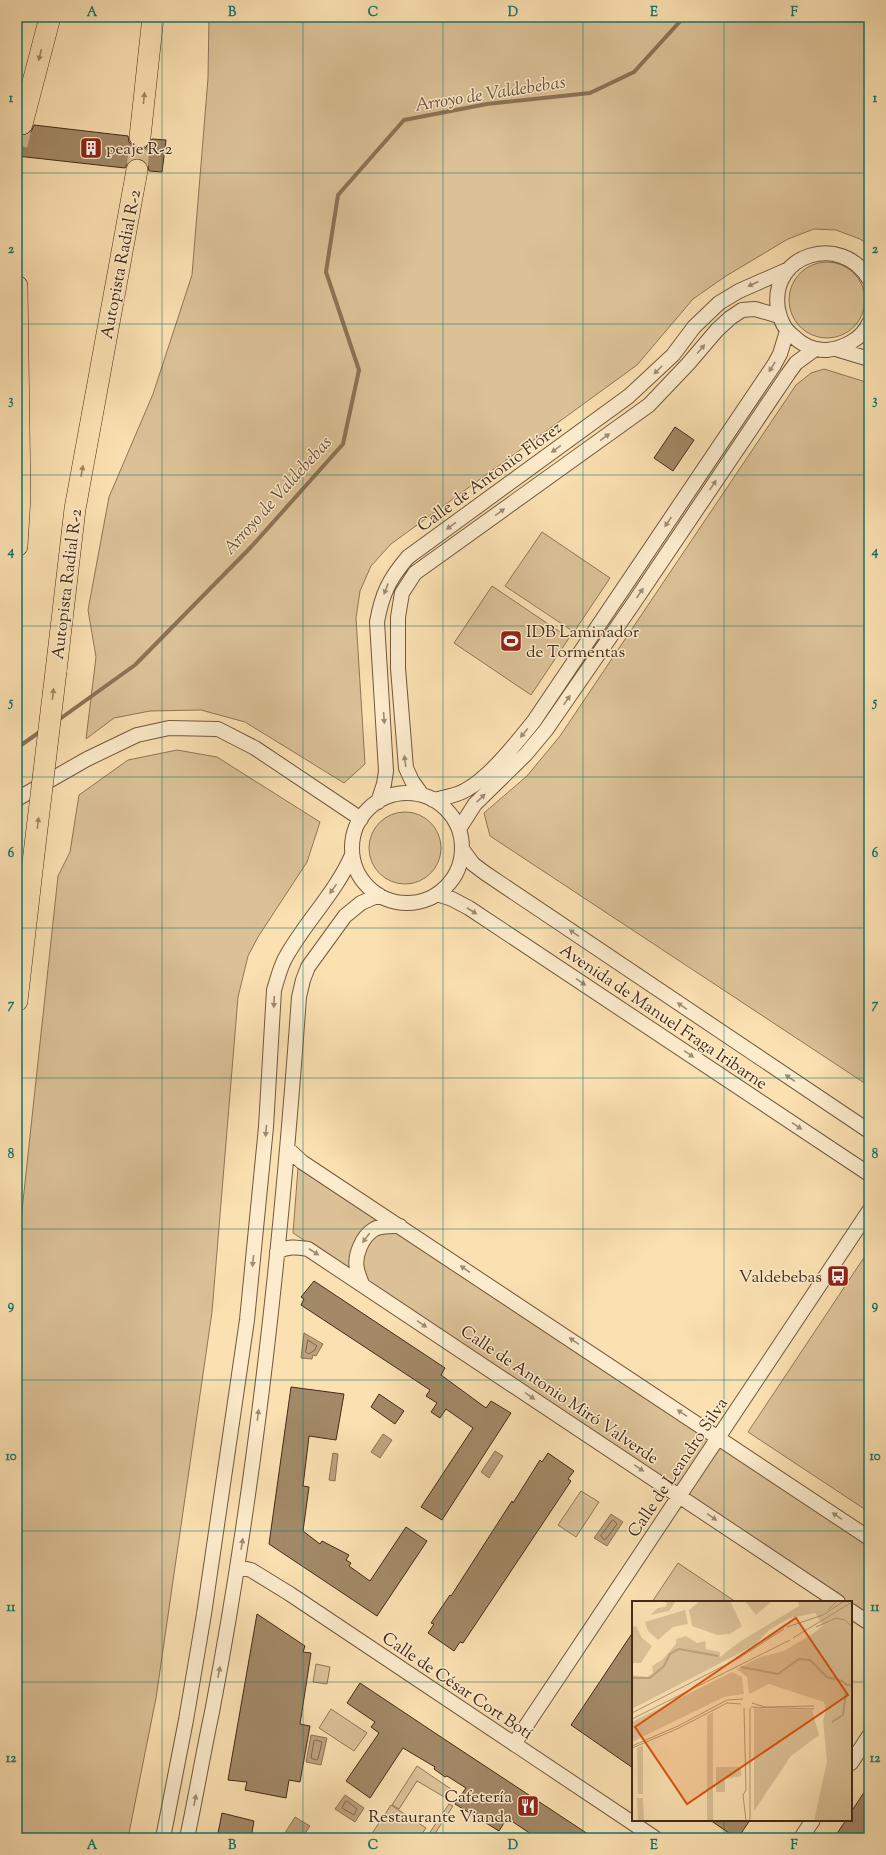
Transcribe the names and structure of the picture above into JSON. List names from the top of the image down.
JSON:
{
  "streets": {
    "highway": ["Autopista Radial R-2"],
    "street": [
      "Calle de Antonio Flórez",
      "Avenida de Manuel Fraga Iribarne",
      "Calle de Antonio Miró Valverde",
      "Calle de Leandro Silva",
      "Calle de César Cort Botí"
    ]
  },
  "crossings": [
    ["Calle de Antonio Flórez", "Avenida de Manuel Fraga Iribarne"],
    ["Calle de Antonio Miró Valverde", "Calle de Leandro Silva"],
    ["Calle de Leandro Silva", "Calle de César Cort Botí"]
  ],
  "water": ["Arroyo de Valdebebas"],
  "places": {
    "building": ["peaje R-2"],
    "sports": ["IDB Laminador de Tormentas"],
    "bus stop": ["Valdebebas"],
    "restaurant": ["Cafetería Restaurante Vianda"]
  },
  "grid": {
    "columns": [
      "A",
      "B",
      "C",
      "D",
      "E",
      "F"
    ],
    "rows": [
      "1",
      "2",
      "3",
      "4",
      "5",
      "6",
      "7",
      "8",
      "9",
      "10",
      "11",
      "12"
    ]
  }
}
